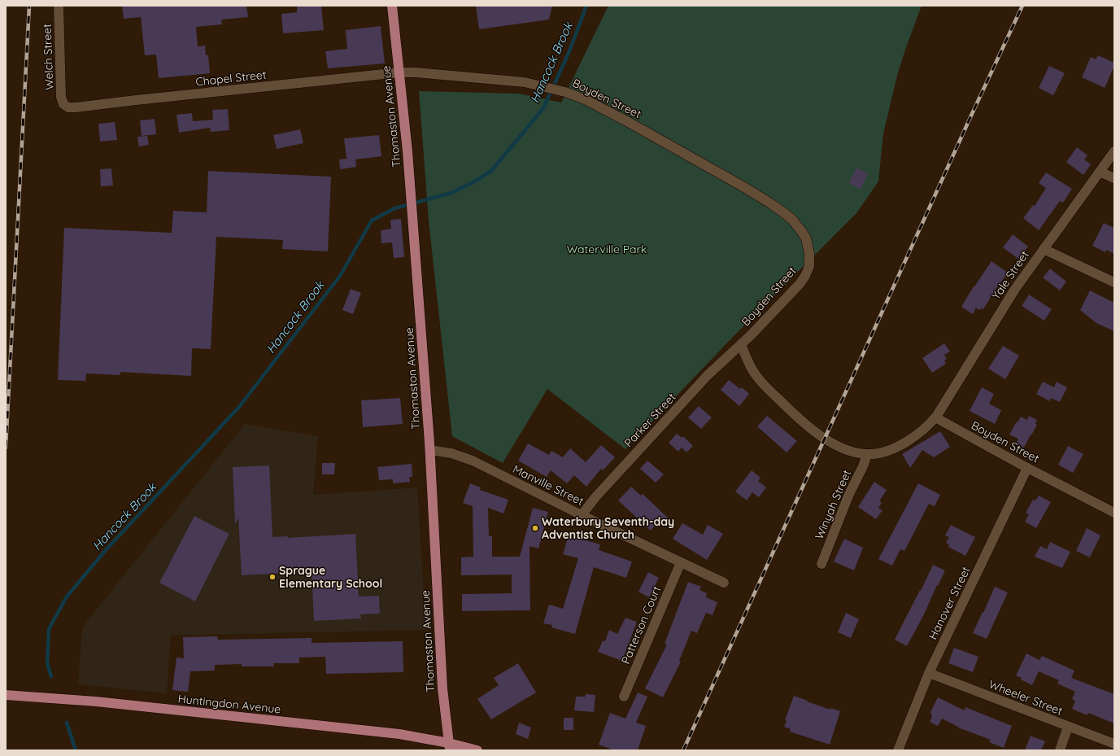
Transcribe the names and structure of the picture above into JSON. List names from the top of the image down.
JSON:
{
  "streets": {
    "main road": ["Thomaston Avenue", "Huntingdon Avenue"],
    "street": [
      "Welch Street",
      "Chapel Street",
      "Boyden Street",
      "Yale Street",
      "Parker Street",
      "Manville Street",
      "Winyah Street",
      "Hanover Street",
      "Patterson Court",
      "Wheeler Street"
    ]
  },
  "crossings": [
    ["Welch Street", "Chapel Street"],
    ["Chapel Street", "Boyden Street"],
    ["Chapel Street", "Thomaston Avenue"],
    ["Boyden Street", "Thomaston Avenue"],
    ["Boyden Street", "Yale Street"],
    ["Boyden Street", "Parker Street"],
    ["Boyden Street", "Hanover Street"],
    ["Thomaston Avenue", "Manville Street"],
    ["Thomaston Avenue", "Huntingdon Avenue"],
    ["Parker Street", "Manville Street"],
    ["Manville Street", "Patterson Court"],
    ["Hanover Street", "Wheeler Street"]
  ],
  "water": ["Hancock Brook"],
  "parks": ["Waterville Park"],
  "places": ["Waterbury Seventh-day Adventist Church", "Sprague Elementary School"]
}
